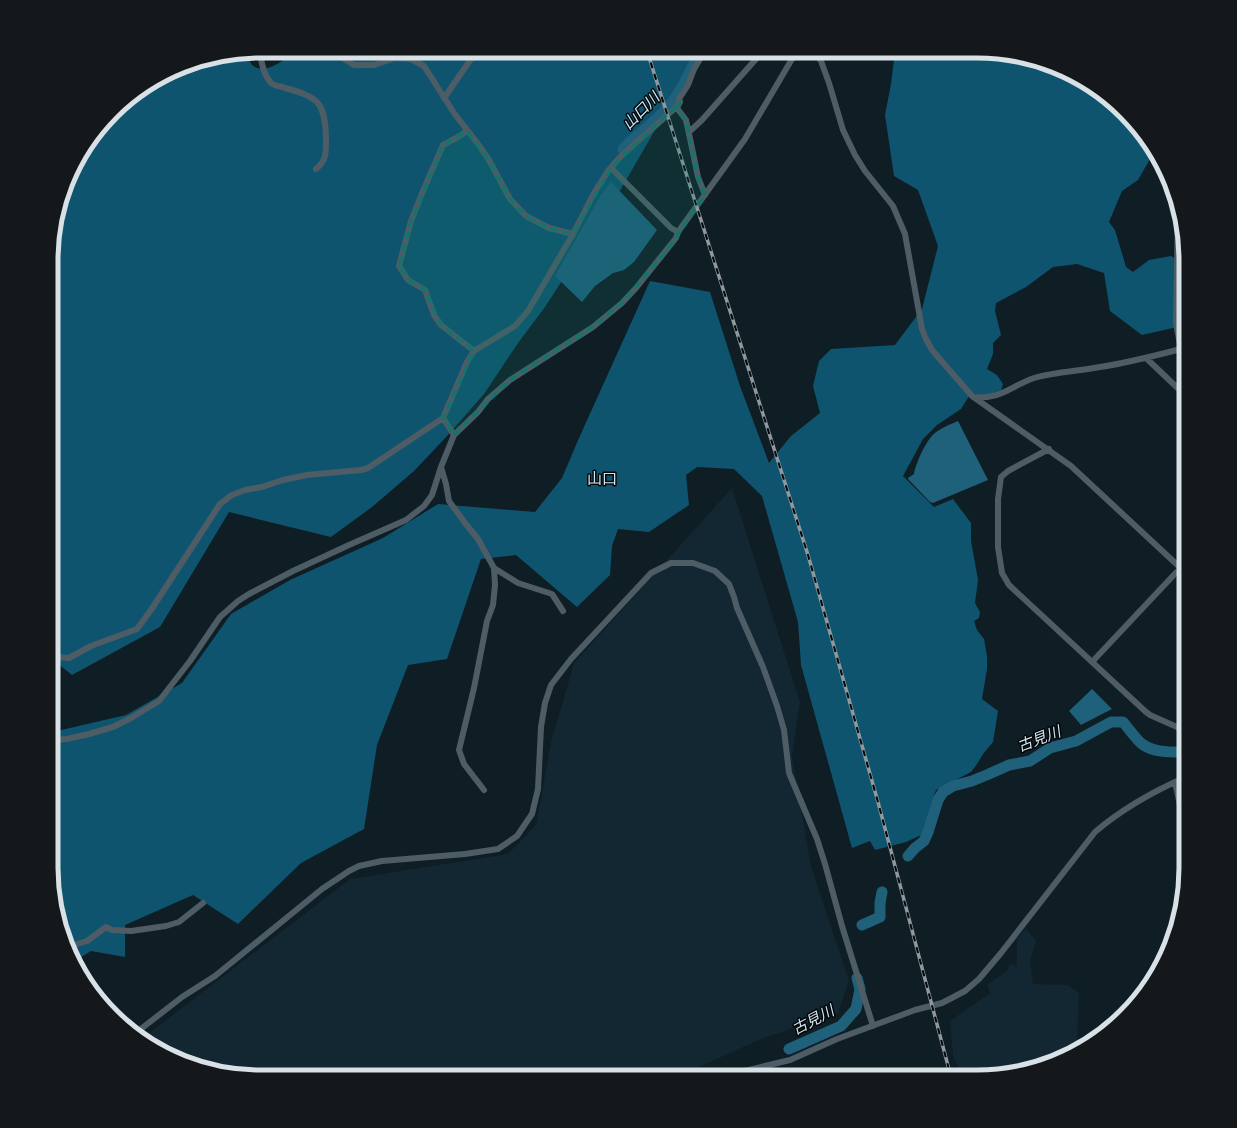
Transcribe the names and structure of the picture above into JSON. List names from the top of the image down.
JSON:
{
  "districts": ["山口"],
  "water": ["山口川", "古見川"]
}
